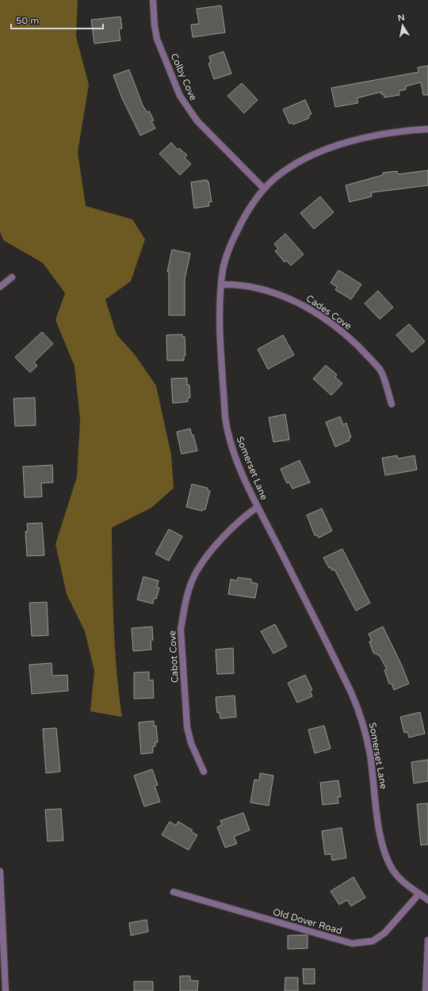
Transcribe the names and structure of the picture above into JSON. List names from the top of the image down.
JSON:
{
  "streets": {
    "street": [
      "Colby Cove",
      "Cades Cove",
      "Somerset Lane",
      "Cabot Cove",
      "Old Dover Road"
    ]
  },
  "crossings": [
    ["Colby Cove", "Somerset Lane"],
    ["Cades Cove", "Somerset Lane"],
    ["Somerset Lane", "Cabot Cove"],
    ["Somerset Lane", "Old Dover Road"]
  ],
  "scale_bar": "50 m",
  "north": "top"
}
